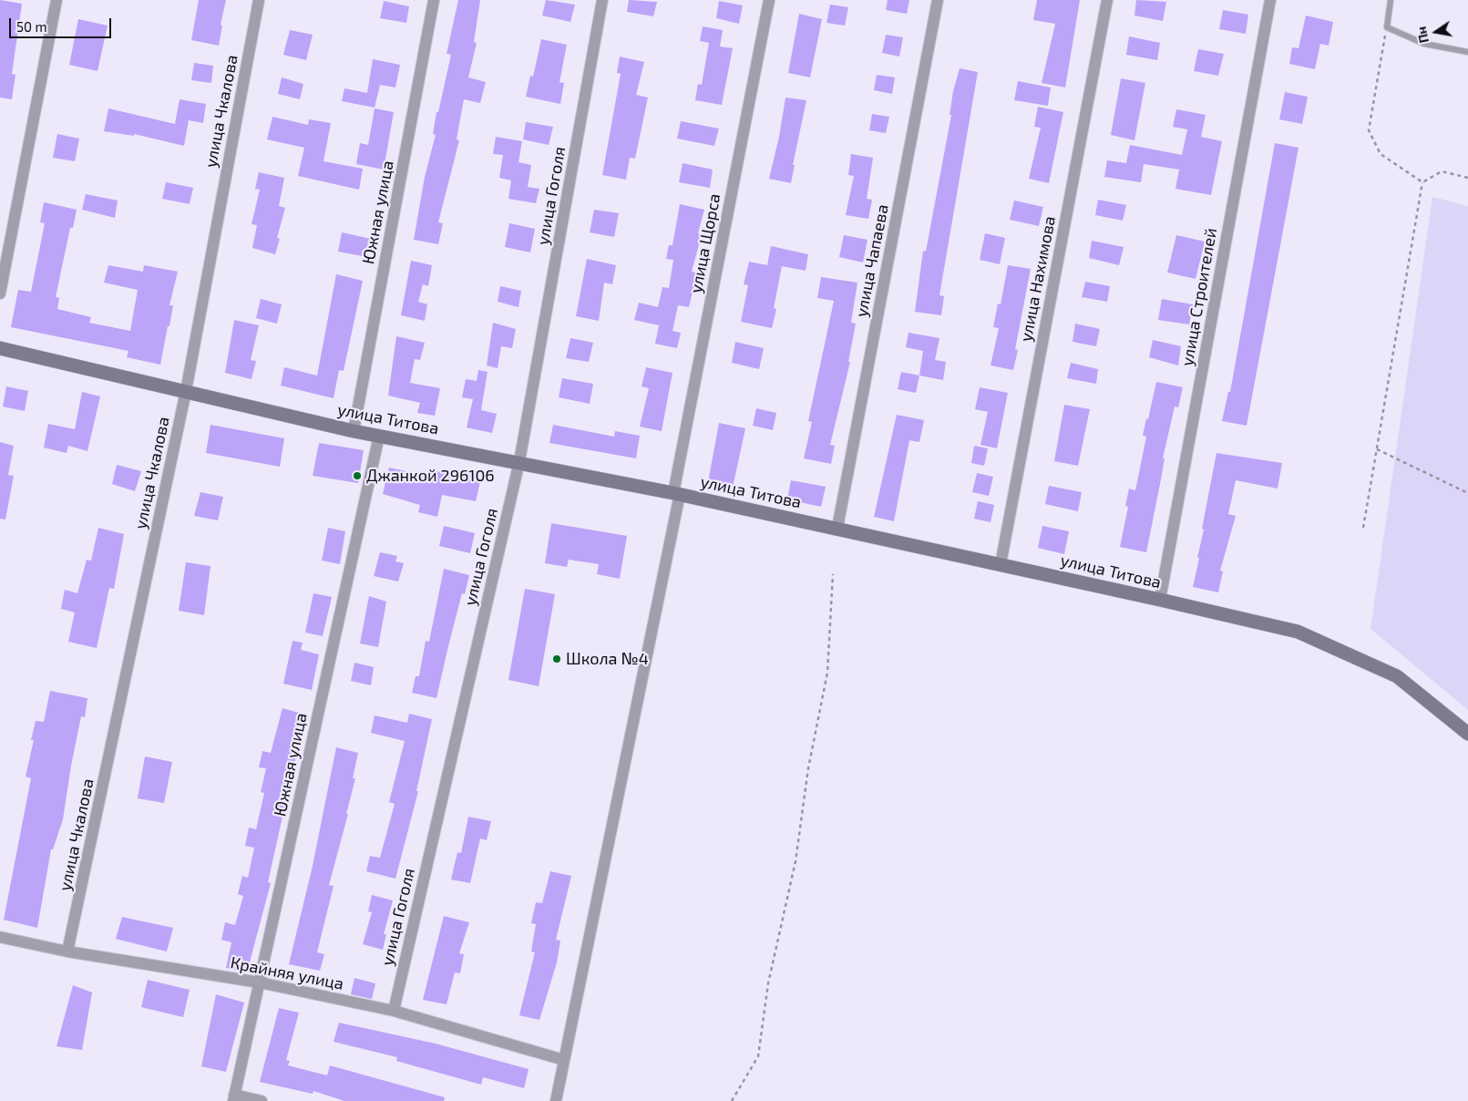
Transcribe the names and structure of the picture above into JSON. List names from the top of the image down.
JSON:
{
  "streets": {
    "main road": ["улица Титова"],
    "street": [
      "улица Чкалова",
      "улица Гоголя",
      "Южная улица",
      "улица Щорса",
      "улица Чапаева",
      "улица Нахимова",
      "улица Строителей",
      "Крайняя улица"
    ]
  },
  "crossings": [
    ["улица Чкалова", "улица Титова"],
    ["улица Чкалова", "Крайняя улица"],
    ["улица Гоголя", "улица Титова"],
    ["улица Гоголя", "Крайняя улица"],
    ["Южная улица", "улица Титова"],
    ["Южная улица", "Крайняя улица"],
    ["улица Щорса", "улица Титова"],
    ["улица Щорса", "Крайняя улица"],
    ["улица Чапаева", "улица Титова"],
    ["улица Нахимова", "улица Титова"],
    ["улица Строителей", "улица Титова"]
  ],
  "places": ["Джанкой 296106", "Школа №4"],
  "scale_bar": "50 m",
  "north": "left"
}
